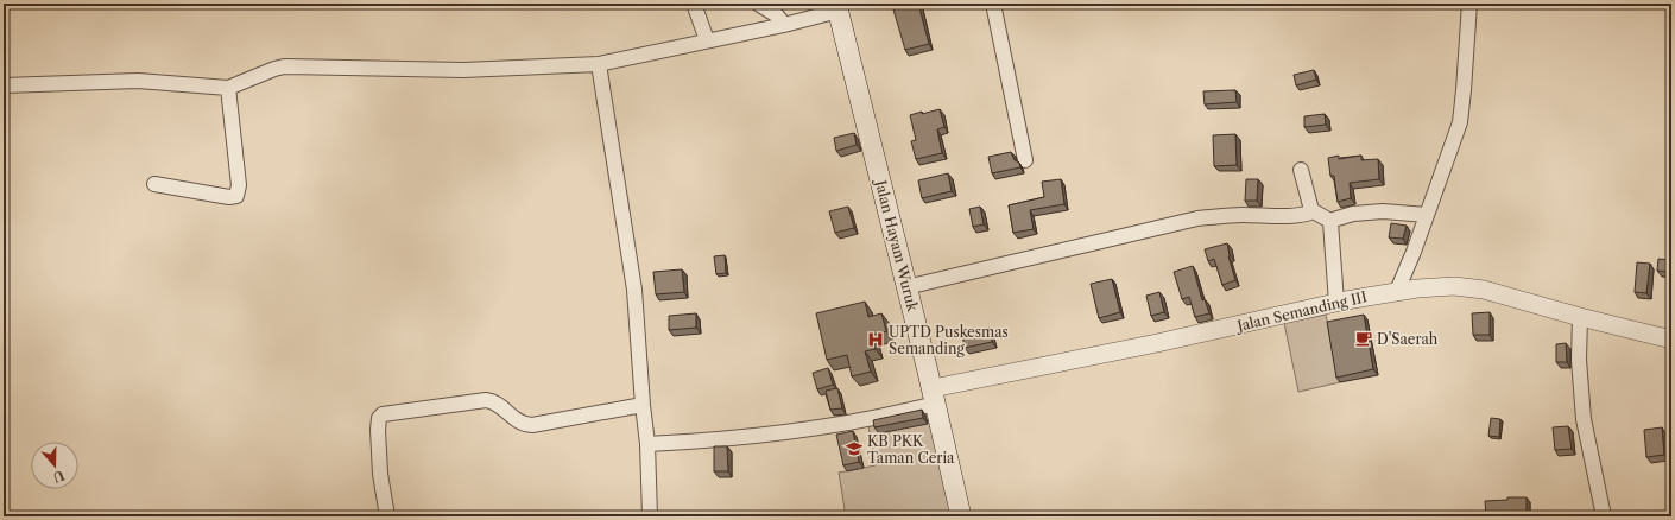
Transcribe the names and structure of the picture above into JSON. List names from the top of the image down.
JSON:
{
  "streets": {
    "main road": ["Jalan Hayam Wuruk"],
    "street": ["Jalan Semanding III"]
  },
  "crossings": [
    ["Jalan Hayam Wuruk", "Jalan Semanding III"]
  ],
  "places": {
    "cafe": ["D'Saerah"],
    "hospital": ["UPTD Puskesmas Semanding"],
    "school or university": ["KB PKK Taman Ceria"]
  },
  "north": "bottom"
}
